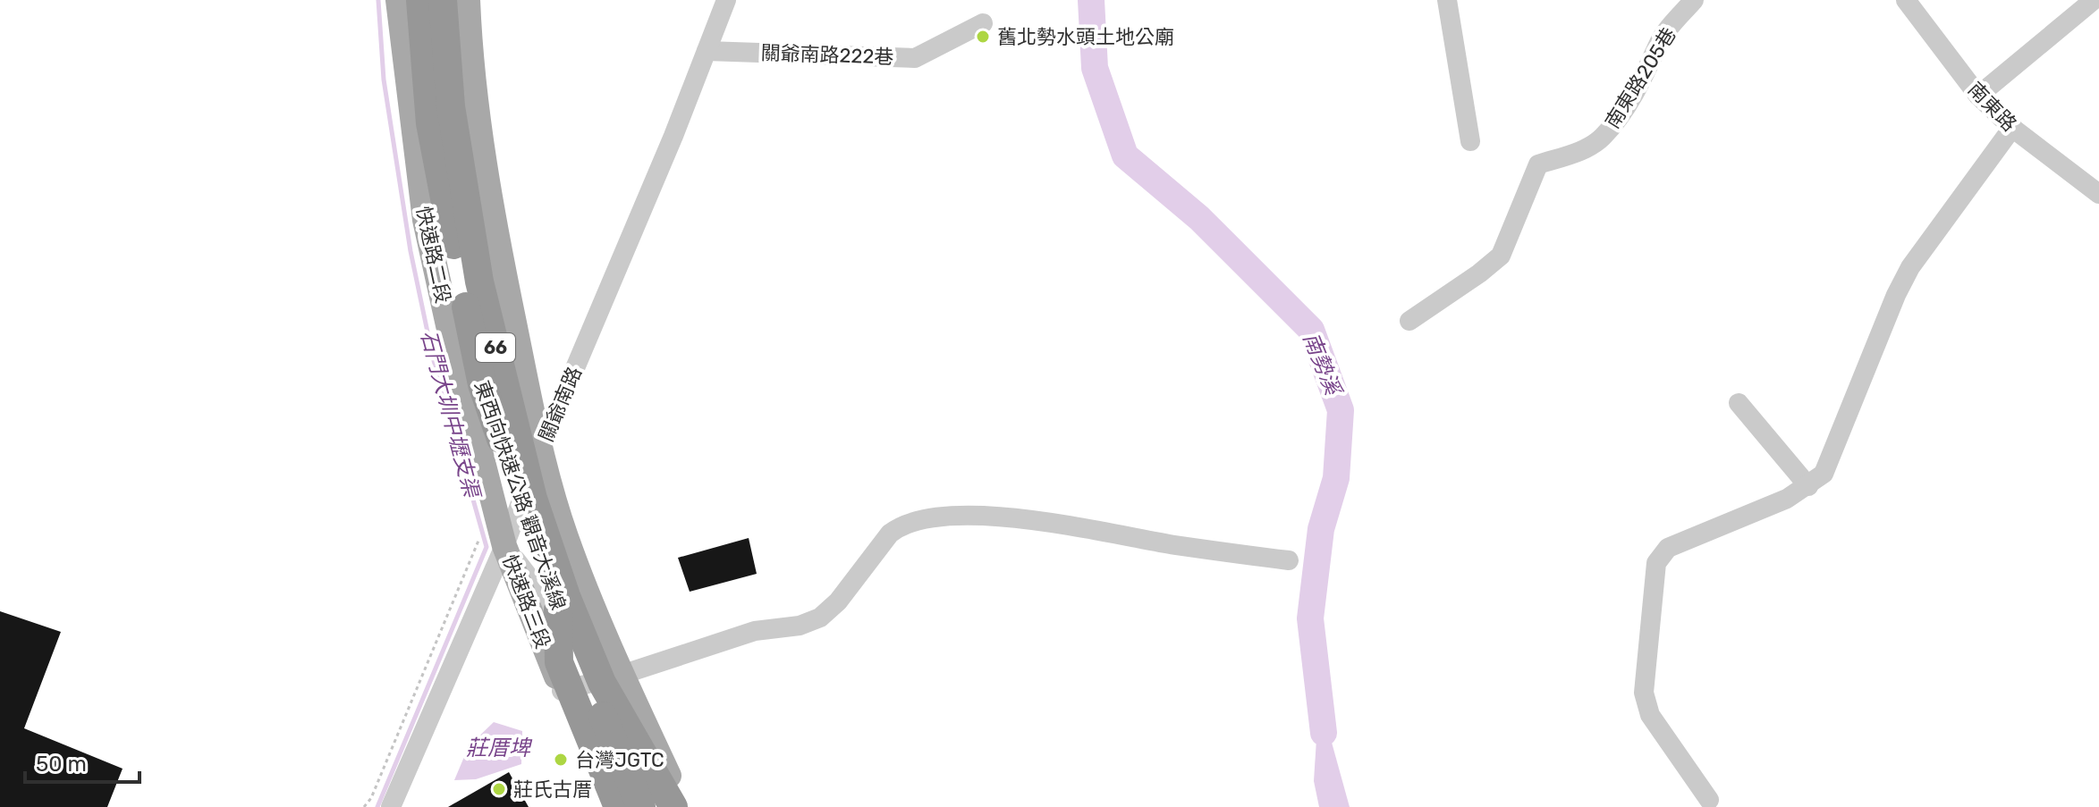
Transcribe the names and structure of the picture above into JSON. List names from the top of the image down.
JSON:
{
  "streets": {
    "highway": ["66", "東西向快速公路 觀音大溪線"],
    "main road": ["快速路二段", "快速路三段"],
    "street": [
      "關爺南路222巷",
      "南東路205巷",
      "南東路",
      "關爺南路"
    ]
  },
  "crossings": [
    ["關爺南路222巷", "關爺南路"],
    ["快速路二段", "關爺南路"],
    ["快速路二段", "快速路三段"],
    ["66", "關爺南路"],
    ["66", "快速路三段"],
    ["關爺南路", "快速路三段"],
    ["東西向快速公路 觀音大溪線", "快速路三段"]
  ],
  "water": ["南勢溪", "石門大圳中壢支渠", "莊厝埤"],
  "places": ["舊北勢水頭土地公廟", "台灣JGTC", "莊氏古厝"],
  "scale_bar": "50 m"
}
